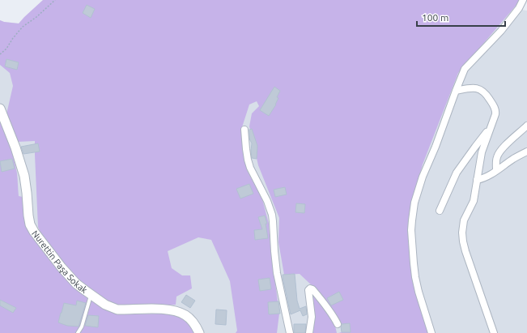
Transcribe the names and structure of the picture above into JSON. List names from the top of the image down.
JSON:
{
  "streets": {
    "street": ["Nurettin Paşa Sokak"]
  },
  "scale_bar": "100 m"
}
